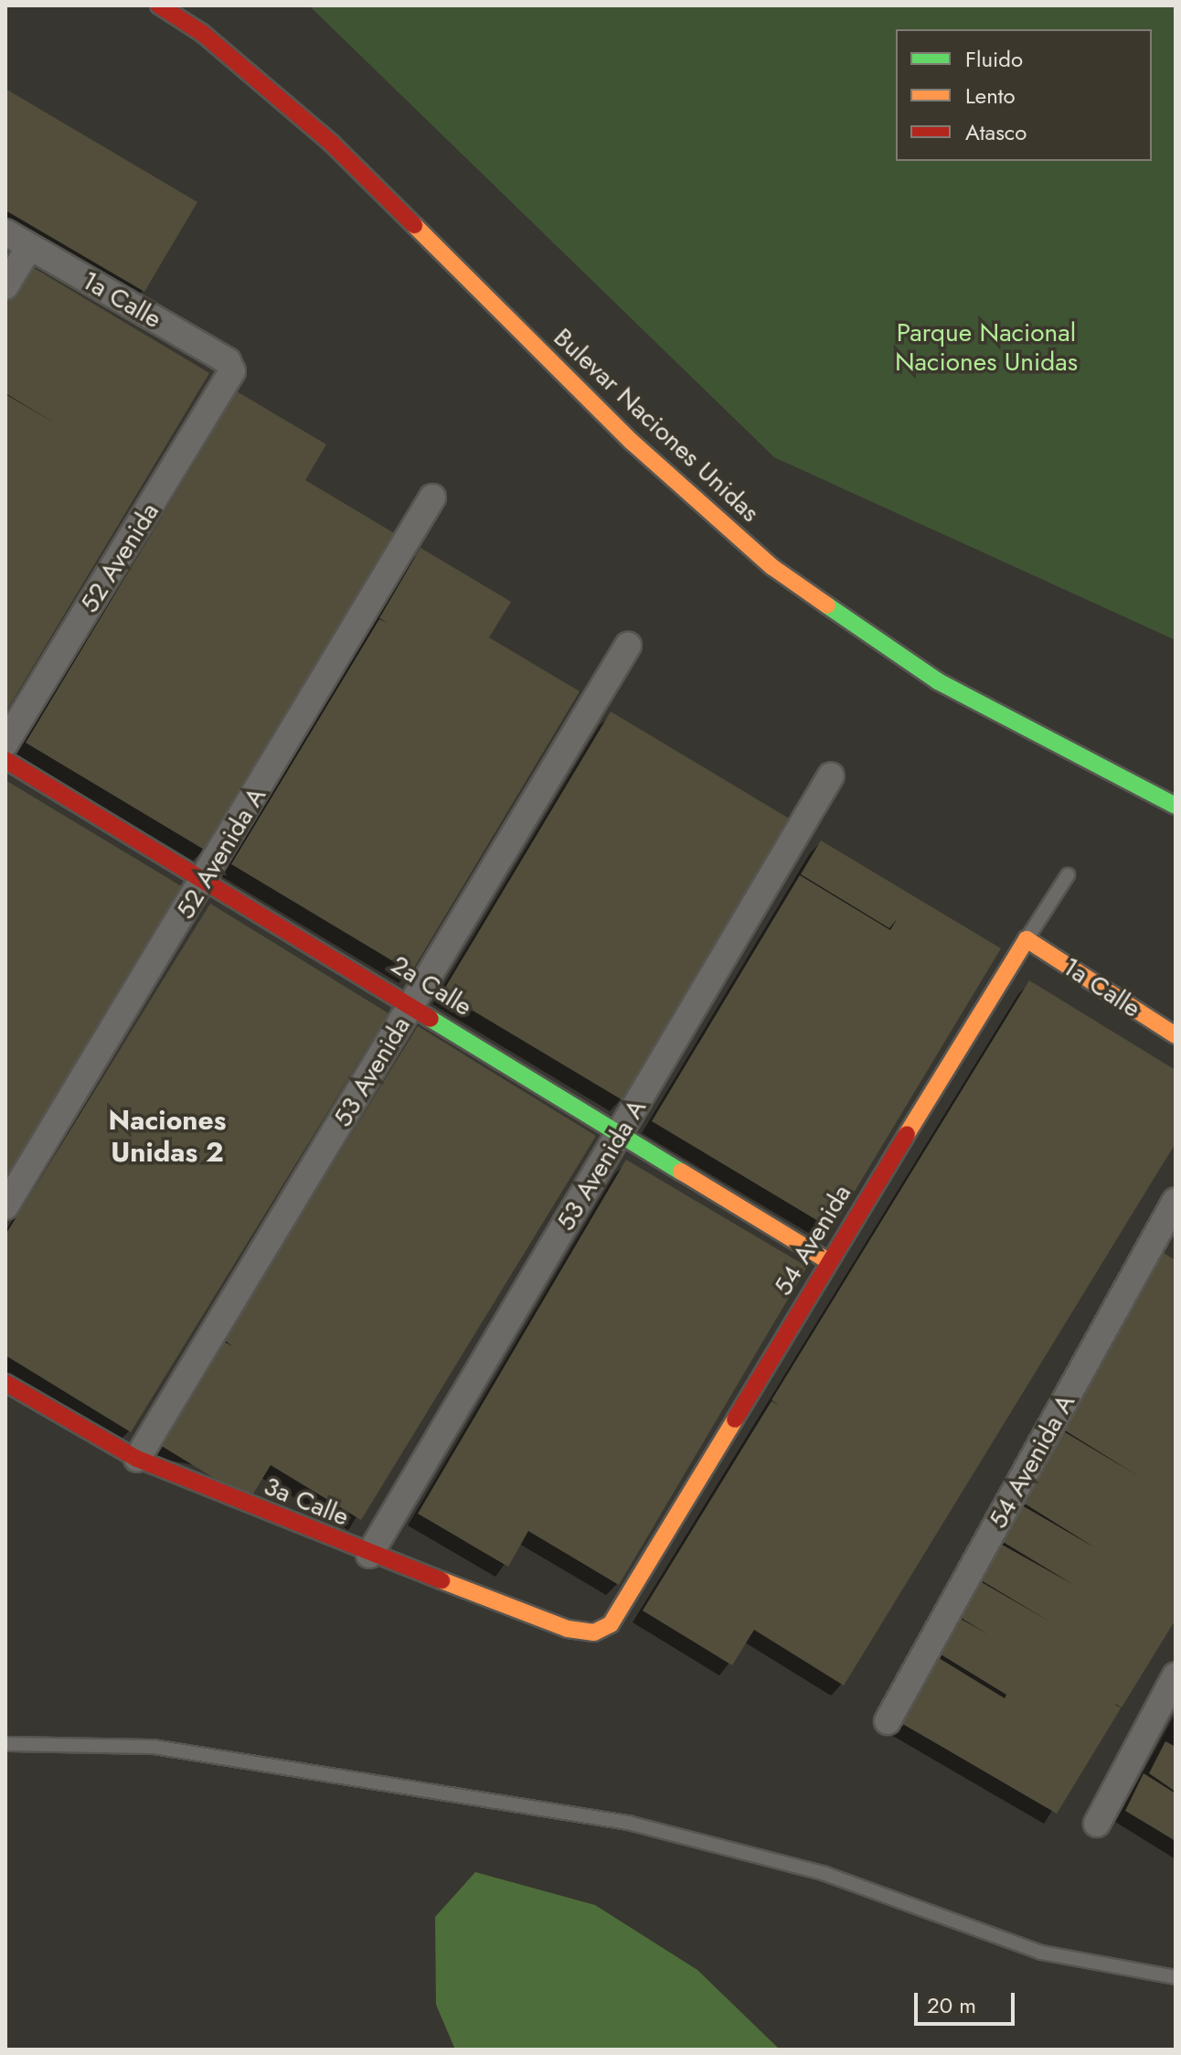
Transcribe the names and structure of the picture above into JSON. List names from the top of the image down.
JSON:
{
  "streets": {
    "street": [
      "1a Calle",
      "Bulevar Naciones Unidas",
      "52 Avenida",
      "52 Avenida A",
      "2a Calle",
      "53 Avenida",
      "53 Avenida A",
      "54 Avenida",
      "54 Avenida A",
      "3a Calle"
    ]
  },
  "crossings": [
    ["1a Calle", "52 Avenida"],
    ["1a Calle", "54 Avenida"],
    ["52 Avenida A", "2a Calle"],
    ["2a Calle", "53 Avenida"],
    ["2a Calle", "53 Avenida A"],
    ["2a Calle", "54 Avenida"],
    ["53 Avenida", "3a Calle"],
    ["53 Avenida A", "3a Calle"],
    ["54 Avenida", "3a Calle"]
  ],
  "districts": ["Naciones Unidas 2"],
  "parks": ["Parque Nacional Naciones Unidas"],
  "legend": ["Fluido", "Lento", "Atasco"],
  "scale_bar": "20 m"
}
